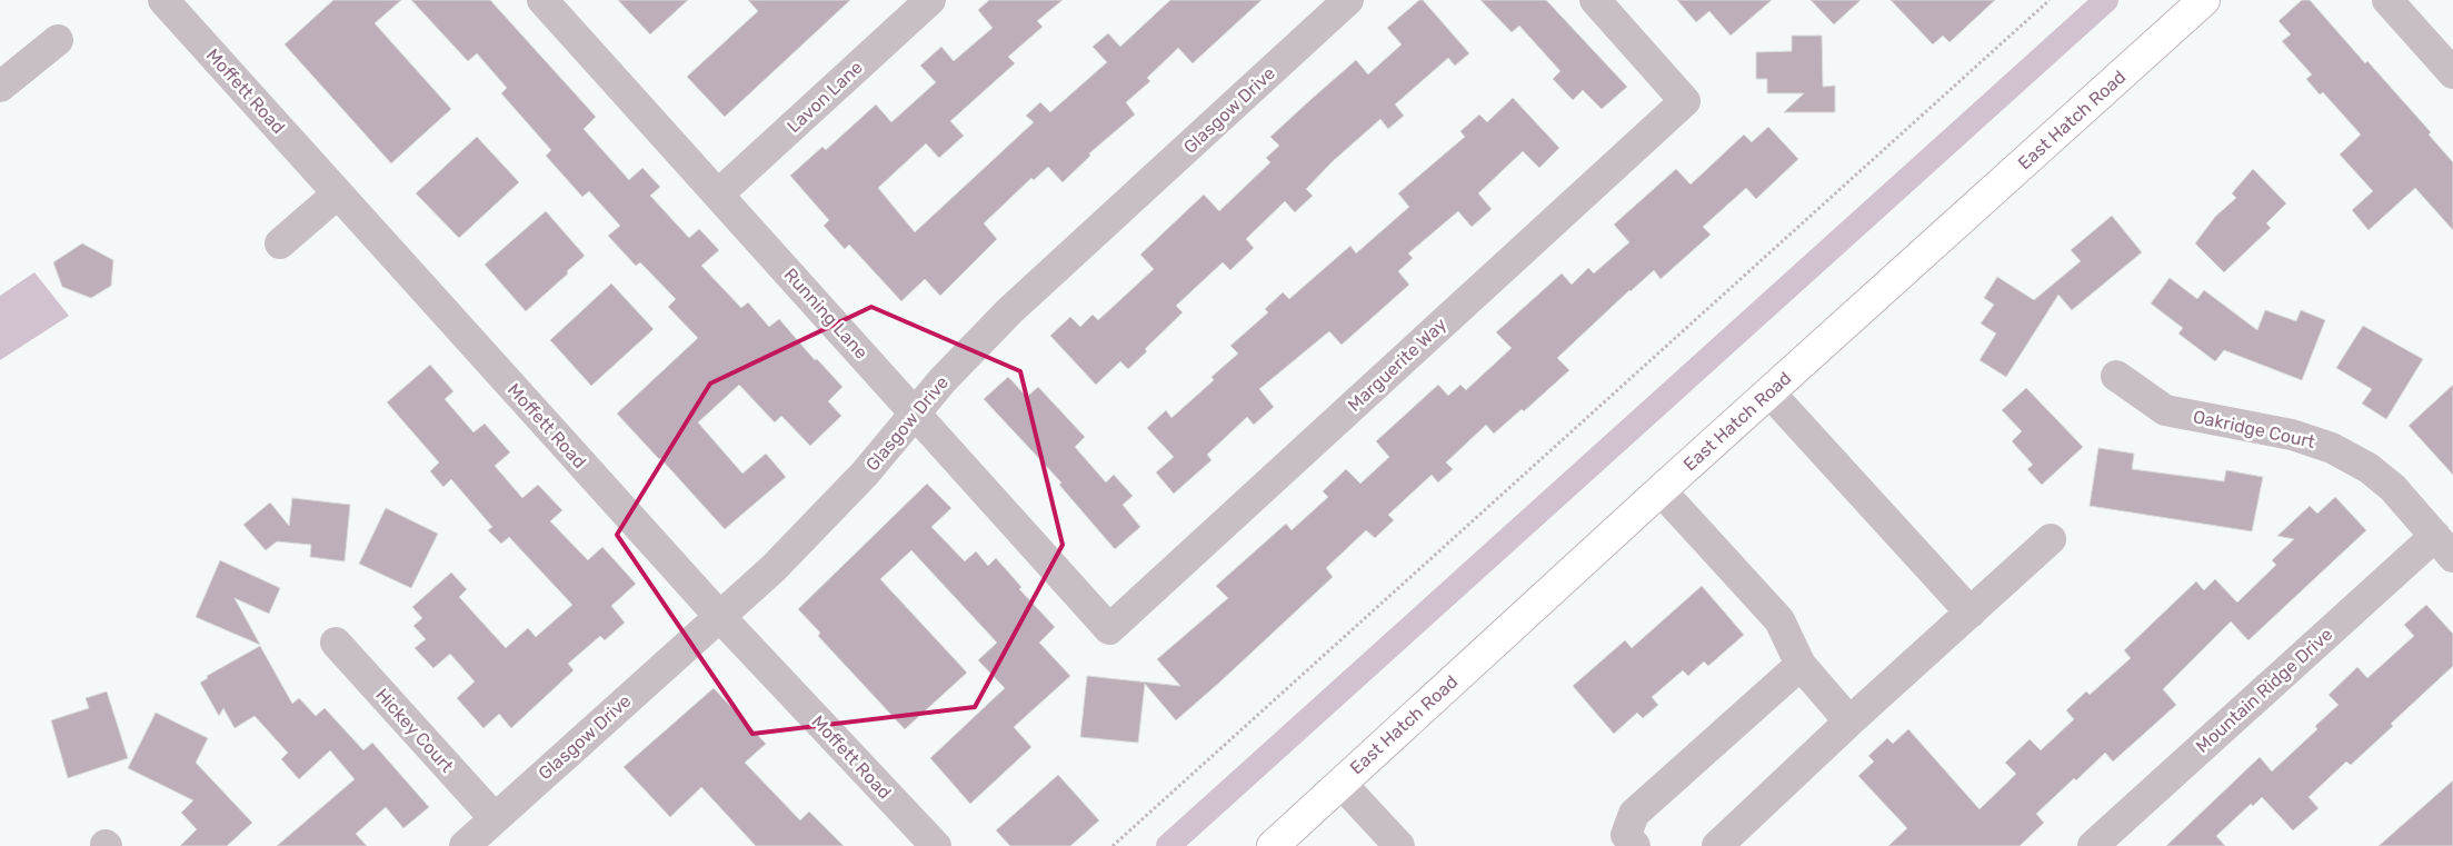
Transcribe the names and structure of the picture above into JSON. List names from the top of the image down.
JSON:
{
  "streets": {
    "main road": ["East Hatch Road"],
    "street": [
      "Moffett Road",
      "Lavon Lane",
      "Glasgow Drive",
      "Running Lane",
      "Marguerite Way",
      "Oakridge Court",
      "Mountain Ridge Drive",
      "Hickey Court"
    ]
  },
  "crossings": [
    ["Moffett Road", "Glasgow Drive"],
    ["Lavon Lane", "Running Lane"],
    ["Glasgow Drive", "Running Lane"],
    ["Glasgow Drive", "Hickey Court"],
    ["Running Lane", "Marguerite Way"],
    ["Oakridge Court", "Mountain Ridge Drive"]
  ]
}
